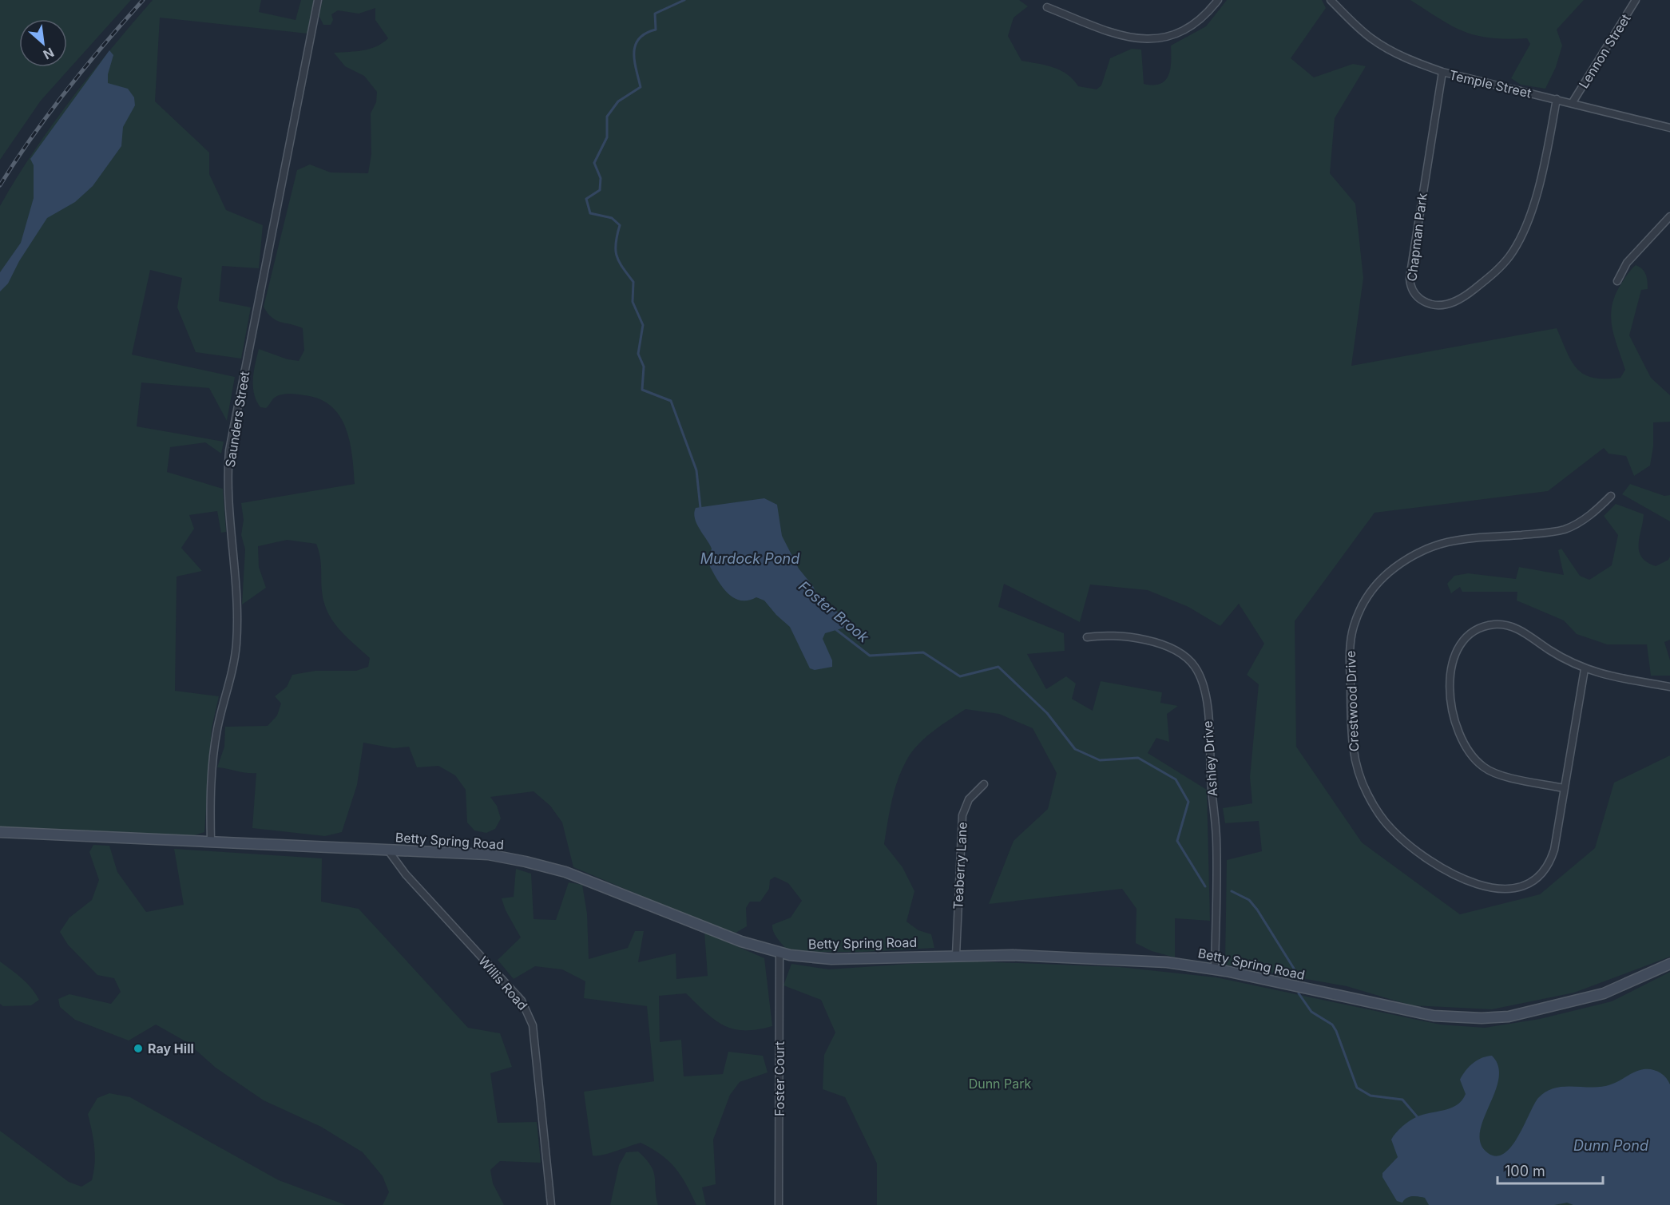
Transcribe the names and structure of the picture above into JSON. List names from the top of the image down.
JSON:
{
  "streets": {
    "street": [
      "Lennon Street",
      "Temple Street",
      "Chapman Park",
      "Saunders Street",
      "Crestwood Drive",
      "Ashley Drive",
      "Betty Spring Road",
      "Teaberry Lane",
      "Willis Road",
      "Foster Court"
    ]
  },
  "crossings": [
    ["Lennon Street", "Temple Street"],
    ["Temple Street", "Chapman Park"],
    ["Saunders Street", "Betty Spring Road"],
    ["Ashley Drive", "Betty Spring Road"],
    ["Betty Spring Road", "Teaberry Lane"],
    ["Betty Spring Road", "Willis Road"],
    ["Betty Spring Road", "Foster Court"]
  ],
  "water": ["Murdock Pond", "Foster Brook", "Dunn Pond"],
  "parks": ["Dunn Park"],
  "places": ["Ray Hill"],
  "scale_bar": "100 m",
  "north": "bottom right"
}
